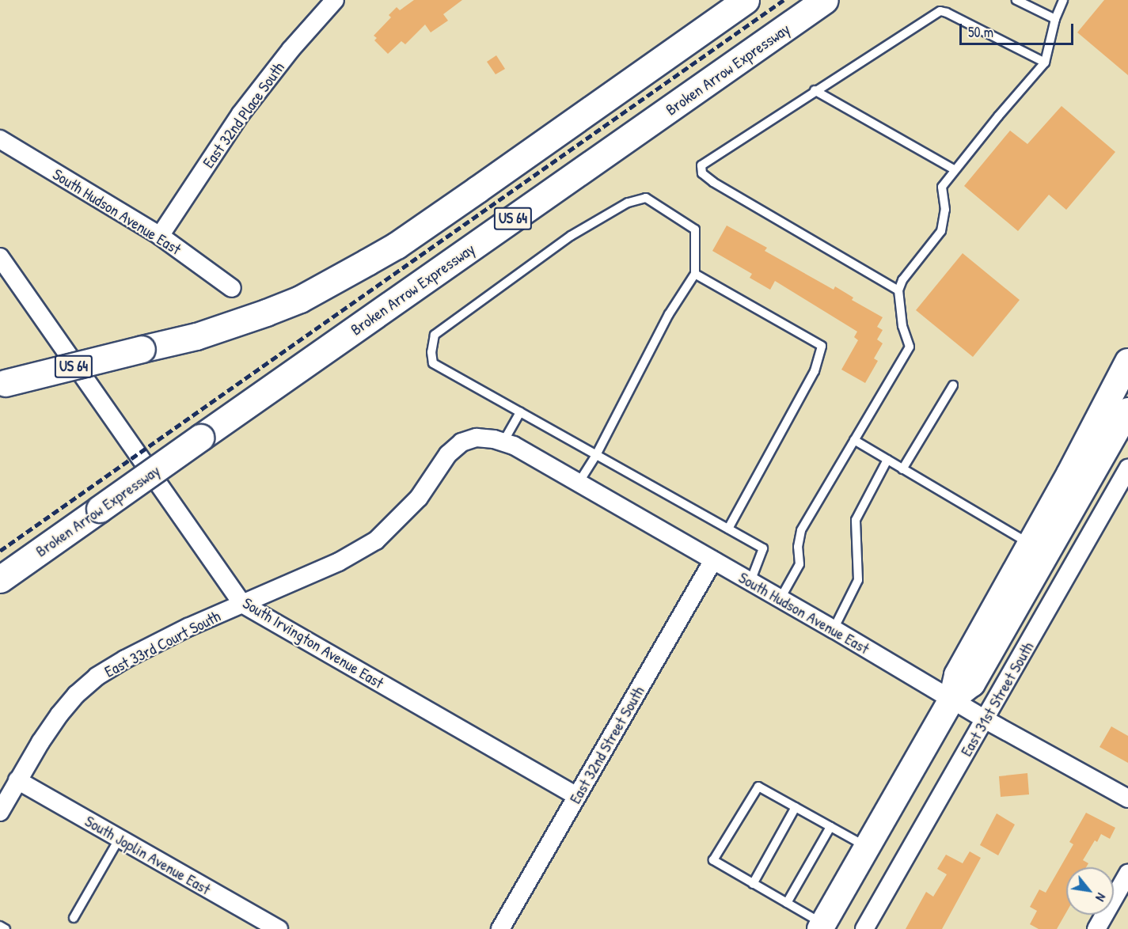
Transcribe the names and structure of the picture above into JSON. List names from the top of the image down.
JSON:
{
  "streets": {
    "highway": ["Broken Arrow Expressway", "US 64"],
    "main road": ["East 31st Street South"],
    "street": [
      "East 32nd Place South",
      "South Hudson Avenue East",
      "South Irvington Avenue East",
      "East 33rd Court South",
      "East 32nd Street South",
      "South Joplin Avenue East"
    ]
  },
  "crossings": [
    ["East 32nd Place South", "South Hudson Avenue East"],
    ["South Hudson Avenue East", "East 33rd Court South"],
    ["South Hudson Avenue East", "East 31st Street South"],
    ["South Hudson Avenue East", "East 32nd Street South"],
    ["South Irvington Avenue East", "East 33rd Court South"],
    ["South Irvington Avenue East", "East 32nd Street South"],
    ["East 33rd Court South", "South Joplin Avenue East"]
  ],
  "scale_bar": "50 m",
  "north": "bottom right"
}
